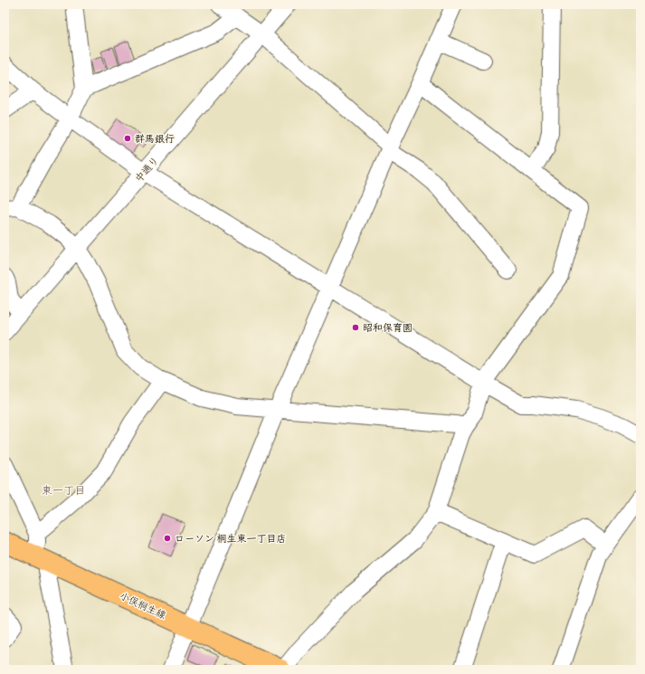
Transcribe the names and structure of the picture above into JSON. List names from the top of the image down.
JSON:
{
  "streets": {
    "main road": ["小俣桐生線"],
    "street": ["中通り"]
  },
  "districts": ["東一丁目"],
  "places": ["群馬銀行", "昭和保育園", "ローソン 桐生東一丁目店"]
}
